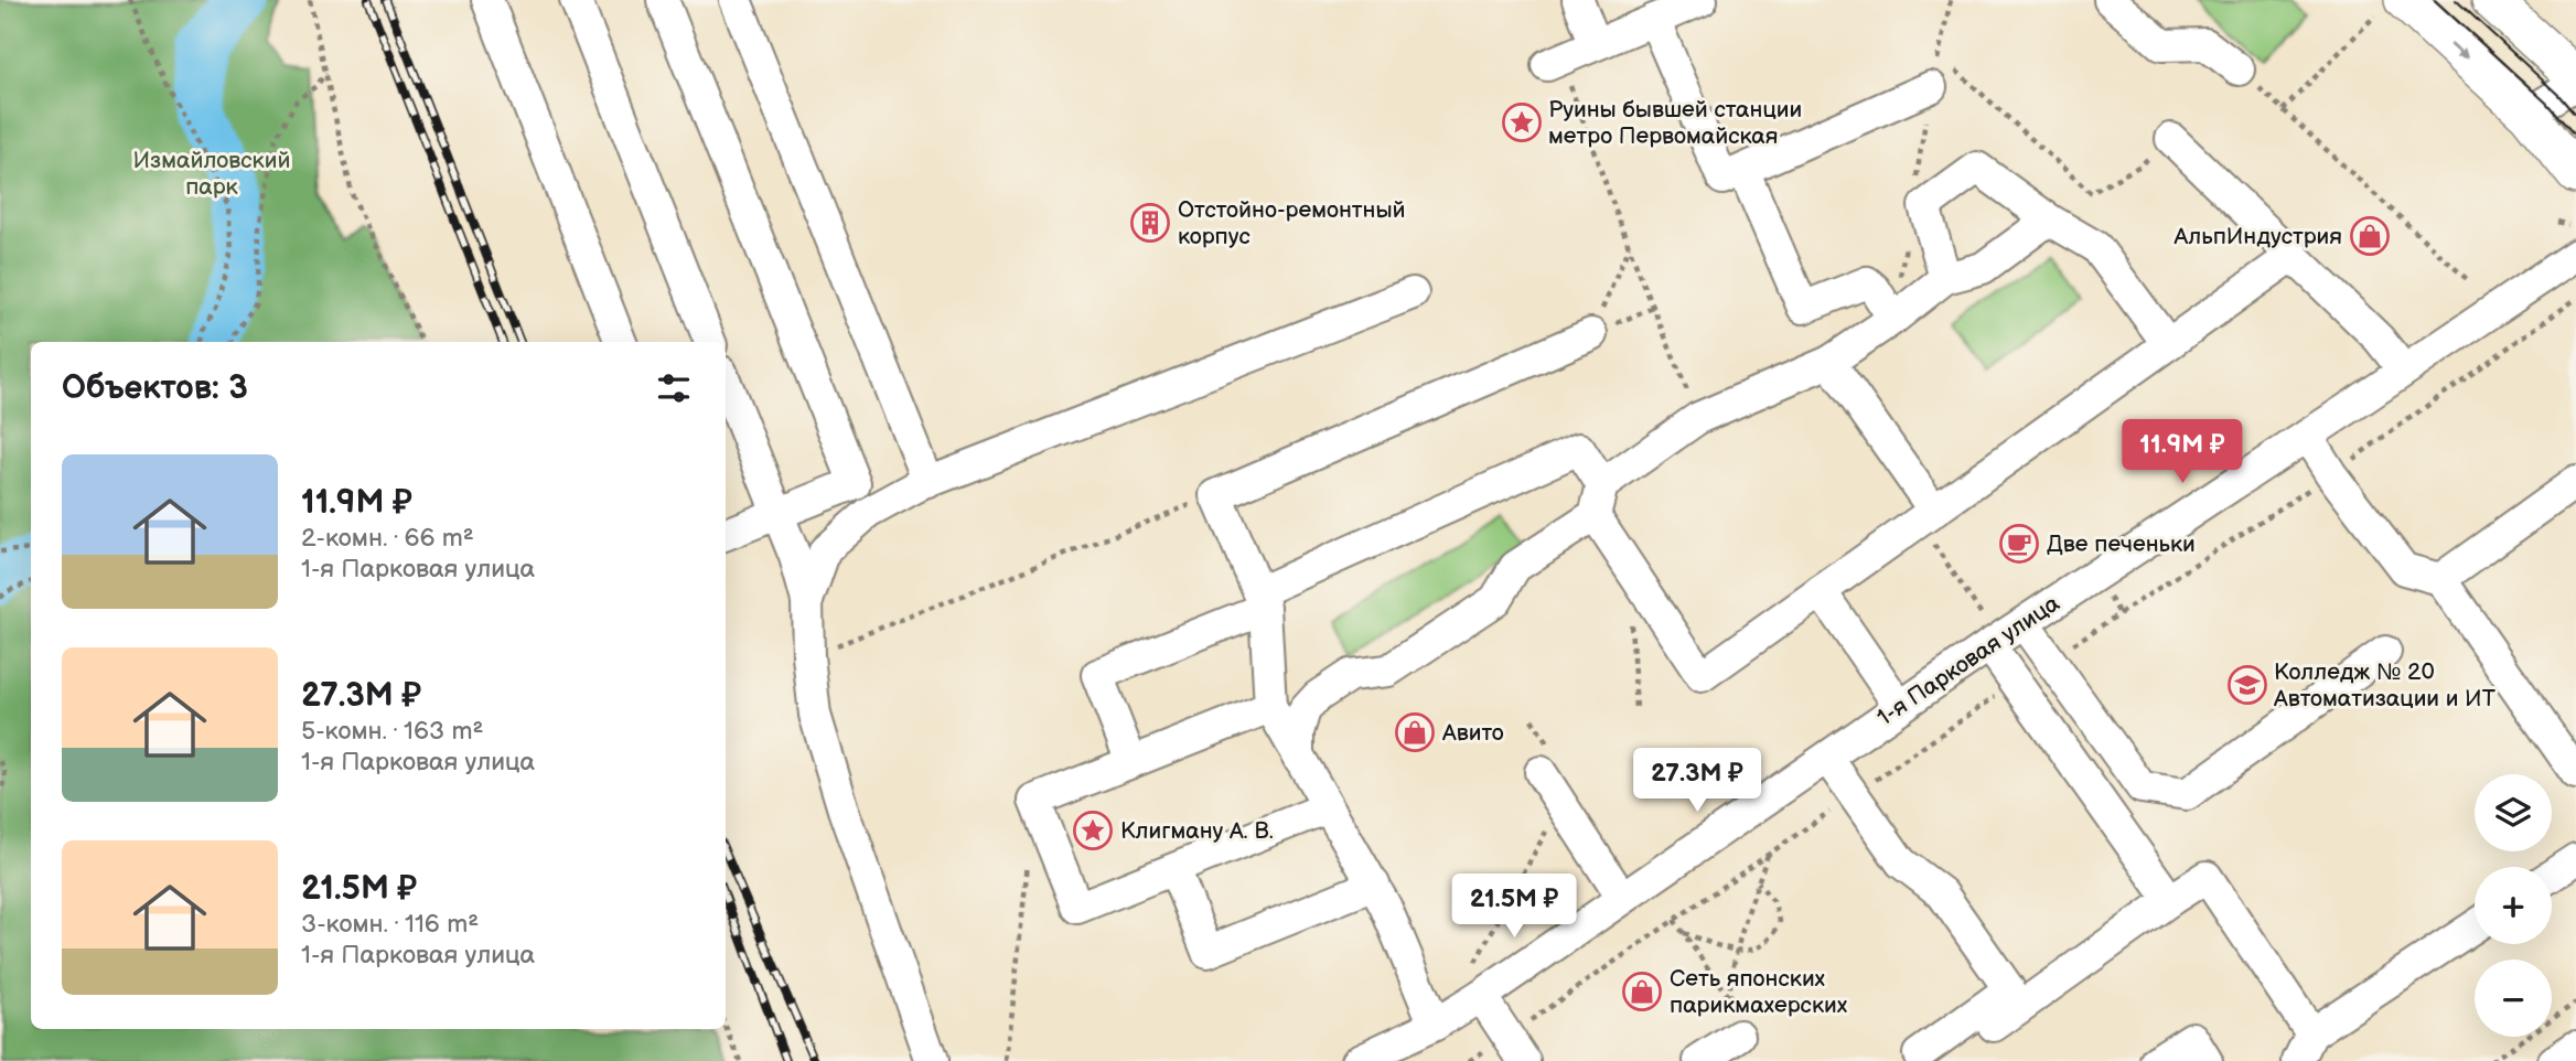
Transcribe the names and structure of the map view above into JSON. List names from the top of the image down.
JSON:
{
  "streets": {
    "street": ["1-я Парковая улица"]
  },
  "parks": ["Измайловский парк"],
  "places": {
    "place": ["Руины бывшей станции метро Первомайская", "Клигману А. В."],
    "building": ["Отстойно-ремонтный корпус"],
    "shop": ["АльпИндустрия", "Авито", "Сеть японских парикмахерских"],
    "cafe": ["Две печеньки"],
    "school or university": ["Колледж № 20 Автоматизации и ИТ"]
  },
  "page": {
    "heading": "Объектов: 3",
    "price": ["11.9M ₽", "27.3M ₽", "21.5M ₽"],
    "list": [
      {
        "name": "11.9M ₽",
        "note": "2-комн. · 66 m² · 1-я Парковая улица"
      },
      {
        "name": "27.3M ₽",
        "note": "5-комн. · 163 m² · 1-я Парковая улица"
      },
      {
        "name": "21.5M ₽",
        "note": "3-комн. · 116 m² · 1-я Парковая улица"
      }
    ],
    "map_buttons": ["+", "−"]
  }
}
